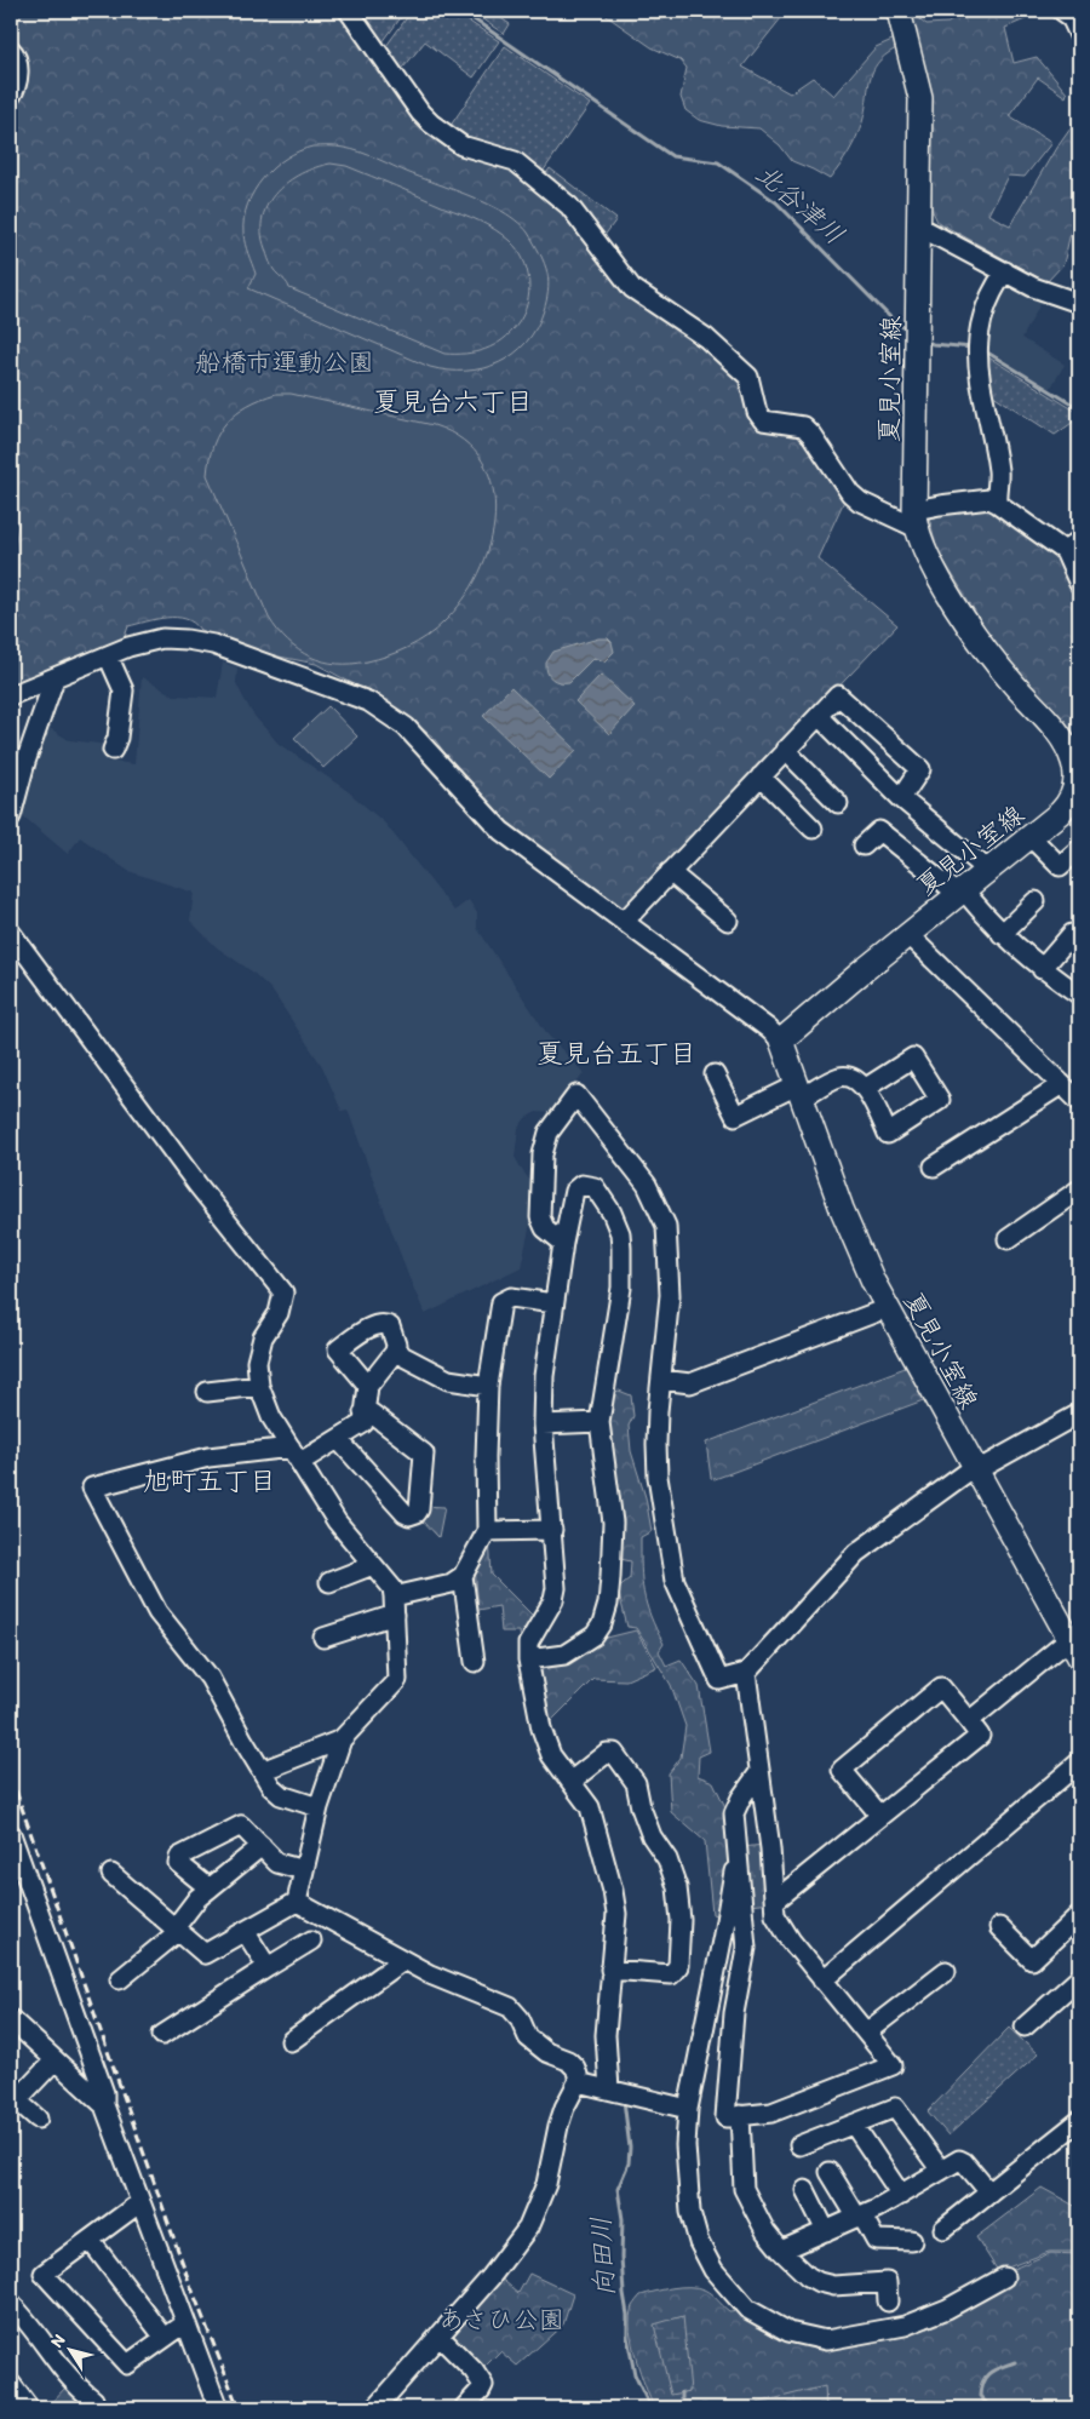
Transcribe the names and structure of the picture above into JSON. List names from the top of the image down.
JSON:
{
  "streets": {
    "main road": ["夏見小室線"]
  },
  "districts": ["夏見台六丁目", "夏見台五丁目", "旭町五丁目"],
  "water": ["北谷津川", "向田川"],
  "parks": ["船橋市運動公園", "あさひ公園"],
  "north": "top left"
}
